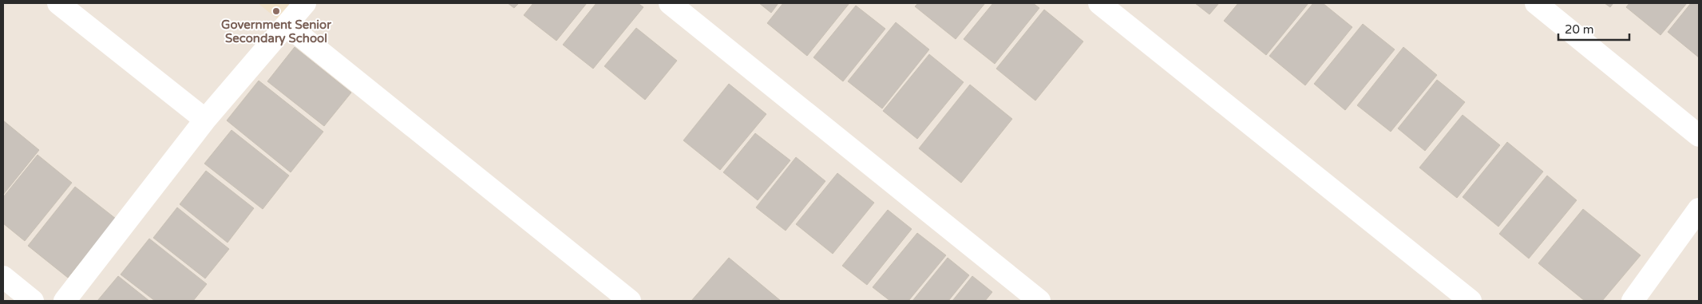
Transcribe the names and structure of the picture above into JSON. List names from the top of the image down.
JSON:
{
  "places": ["Government Senior Secondary School"],
  "scale_bar": "20 m"
}
